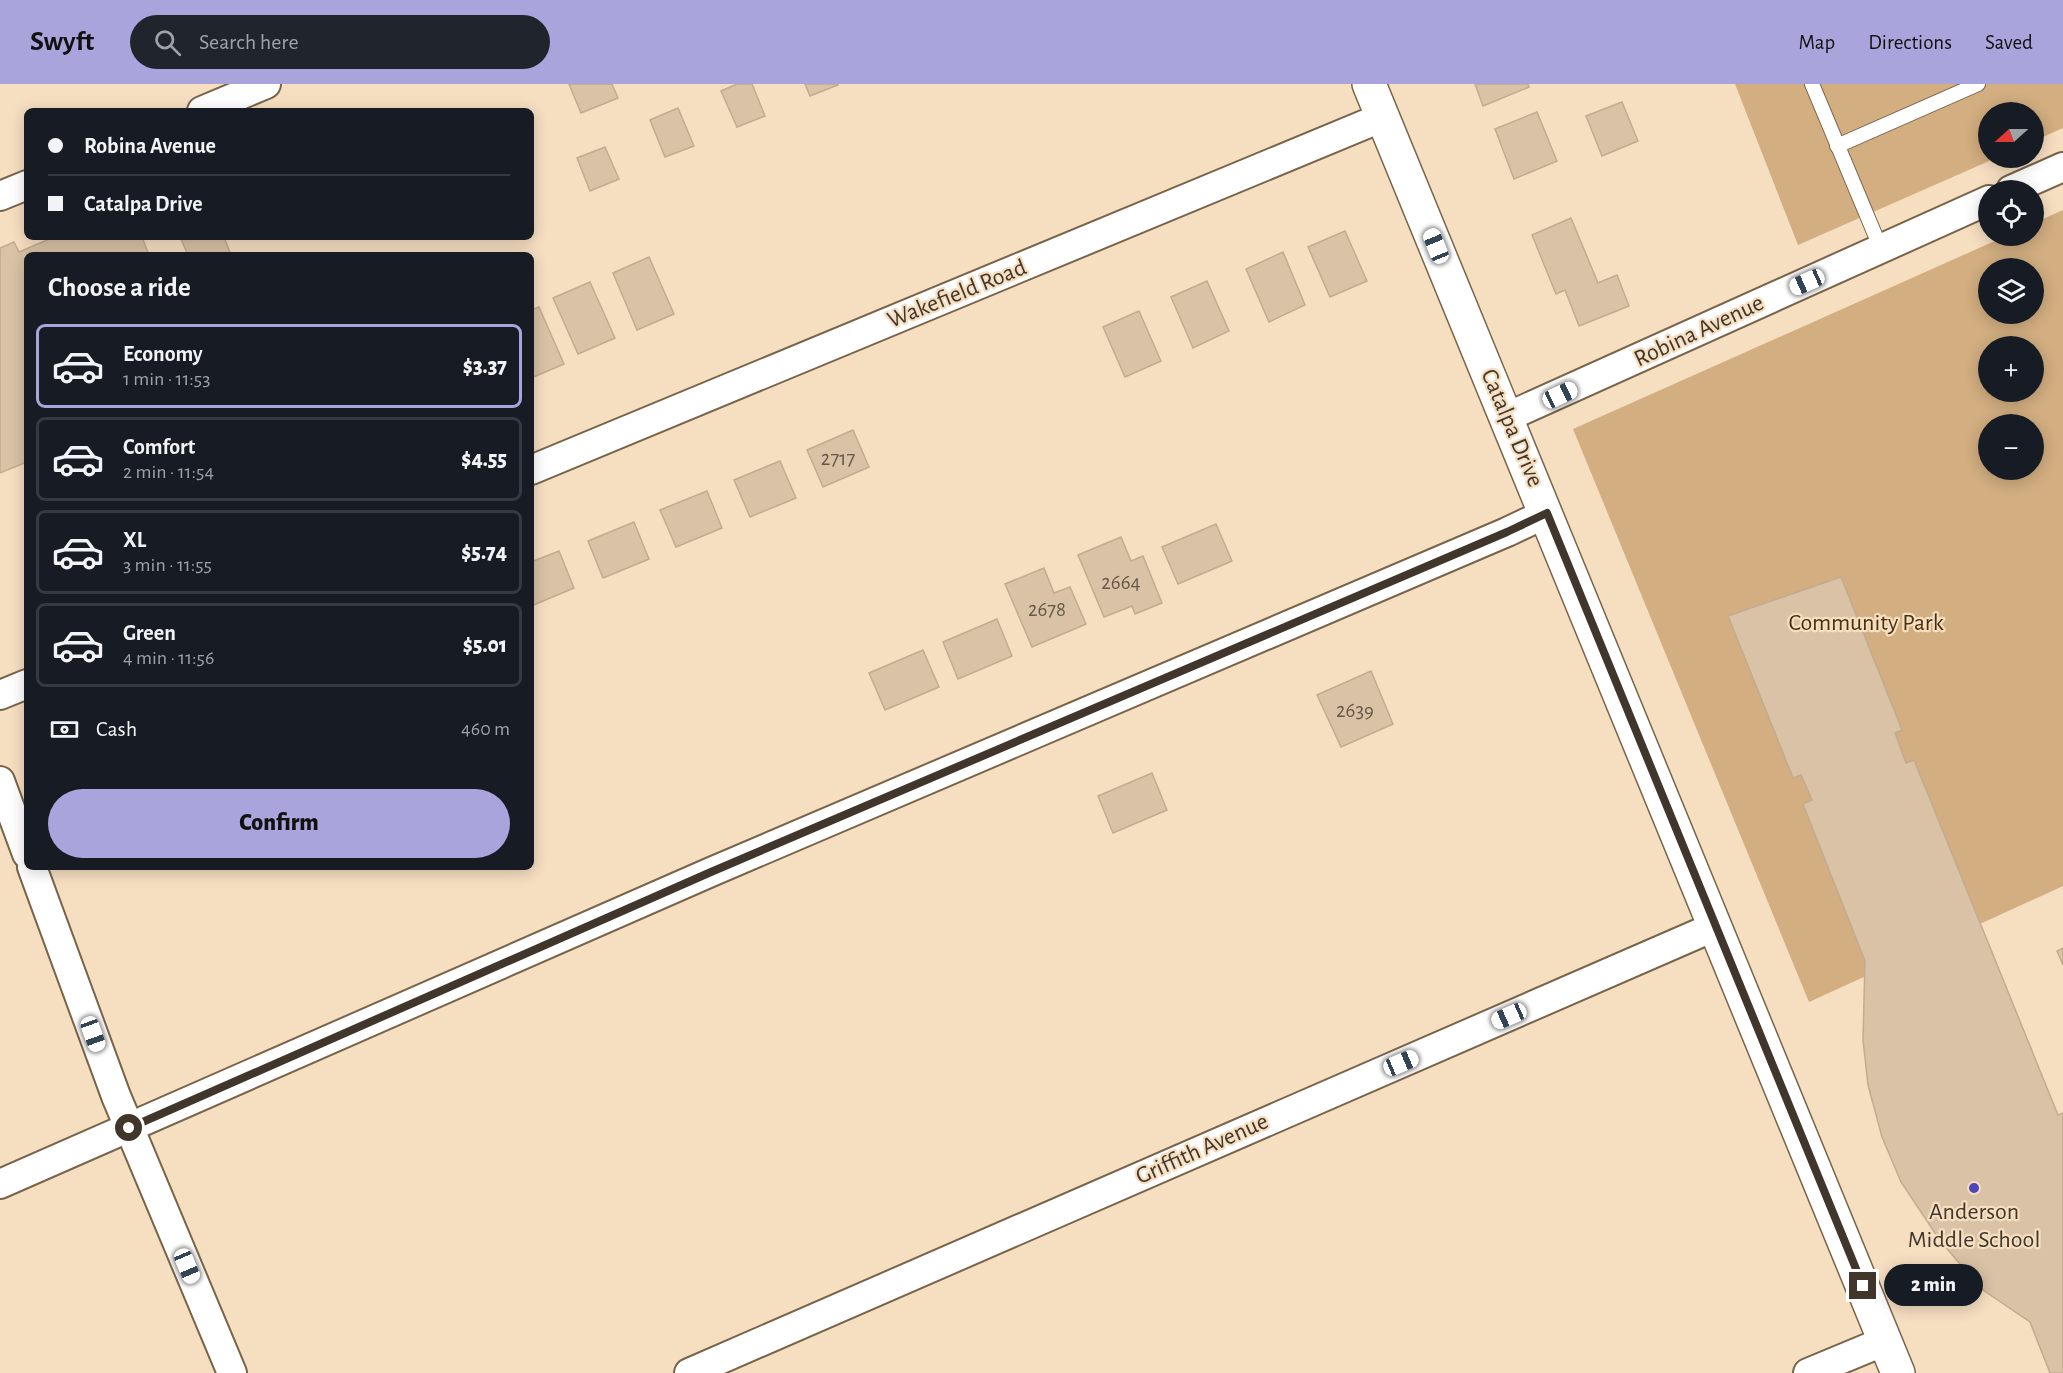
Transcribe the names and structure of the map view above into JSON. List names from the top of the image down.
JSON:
{
  "streets": {
    "street": [
      "Wakefield Road",
      "Robina Avenue",
      "Catalpa Drive",
      "Griffith Avenue"
    ]
  },
  "crossings": [
    ["Wakefield Road", "Catalpa Drive"],
    ["Robina Avenue", "Catalpa Drive"],
    ["Catalpa Drive", "Griffith Avenue"]
  ],
  "parks": ["Community Park"],
  "places": ["Anderson Middle School"],
  "house_numbers": [
    "2717",
    "2664",
    "2678",
    "2639"
  ],
  "north": "left",
  "page": {
    "header": "Swyft",
    "search": "Search here",
    "nav": ["Map", "Directions", "Saved"],
    "map_buttons": ["+", "−"],
    "banner": ["Robina Avenue", "Catalpa Drive"],
    "heading": "Choose a ride",
    "list": [
      {
        "name": "Economy",
        "note": "1 min · 11:53",
        "value": "$3.37"
      },
      {
        "name": "Comfort",
        "note": "2 min · 11:54",
        "value": "$4.55"
      },
      {
        "name": "XL",
        "note": "3 min · 11:55",
        "value": "$5.74"
      },
      {
        "name": "Green",
        "note": "4 min · 11:56",
        "value": "$5.01"
      }
    ],
    "pay": ["Cash", "460 m"],
    "buttons": "Confirm",
    "bubble": "2 min"
  }
}
